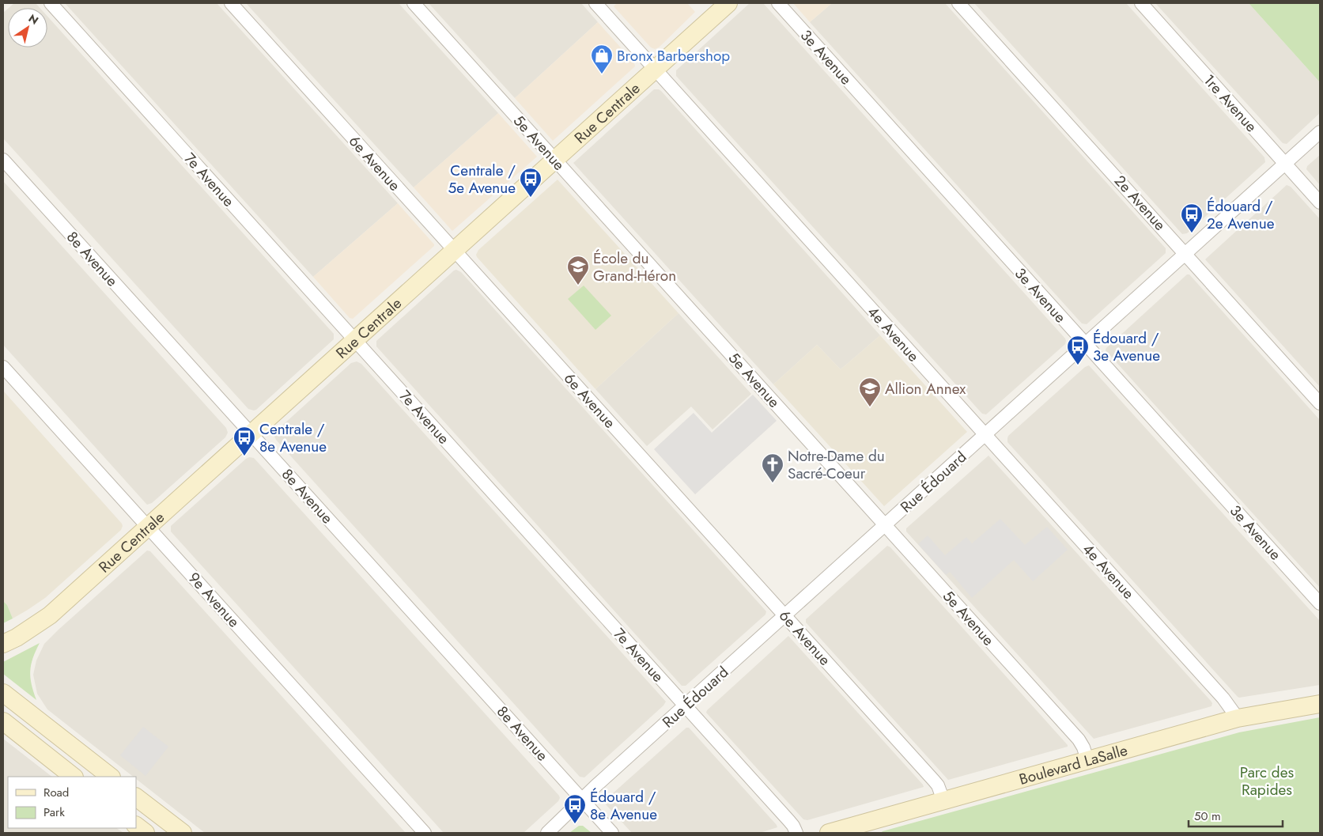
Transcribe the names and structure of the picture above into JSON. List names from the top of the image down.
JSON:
{
  "streets": {
    "street": [
      "3e Avenue",
      "1re Avenue",
      "Rue Centrale",
      "5e Avenue",
      "6e Avenue",
      "7e Avenue",
      "2e Avenue",
      "8e Avenue",
      "4e Avenue",
      "Rue Édouard",
      "9e Avenue",
      "Boulevard LaSalle"
    ]
  },
  "crossings": [
    ["3e Avenue", "Rue Édouard"],
    ["1re Avenue", "Rue Édouard"],
    ["Rue Centrale", "5e Avenue"],
    ["Rue Centrale", "6e Avenue"],
    ["Rue Centrale", "7e Avenue"],
    ["Rue Centrale", "8e Avenue"],
    ["Rue Centrale", "4e Avenue"],
    ["Rue Centrale", "9e Avenue"],
    ["5e Avenue", "Rue Édouard"],
    ["5e Avenue", "Boulevard LaSalle"],
    ["6e Avenue", "Rue Édouard"],
    ["6e Avenue", "Boulevard LaSalle"],
    ["7e Avenue", "Rue Édouard"],
    ["2e Avenue", "Rue Édouard"],
    ["8e Avenue", "Rue Édouard"],
    ["4e Avenue", "Rue Édouard"],
    ["4e Avenue", "Boulevard LaSalle"]
  ],
  "parks": ["Parc des Rapides"],
  "places": {
    "shop": ["Bronx Barbershop"],
    "bus stop": [
      "Centrale / 5e Avenue",
      "Édouard / 2e Avenue",
      "Édouard / 3e Avenue",
      "Centrale / 8e Avenue",
      "Édouard / 8e Avenue"
    ],
    "school or university": ["École du Grand-Héron", "Allion Annex"],
    "church": ["Notre-Dame du Sacré-Coeur"]
  },
  "legend": ["Road", "Park"],
  "scale_bar": "50 m",
  "north": "top right"
}
